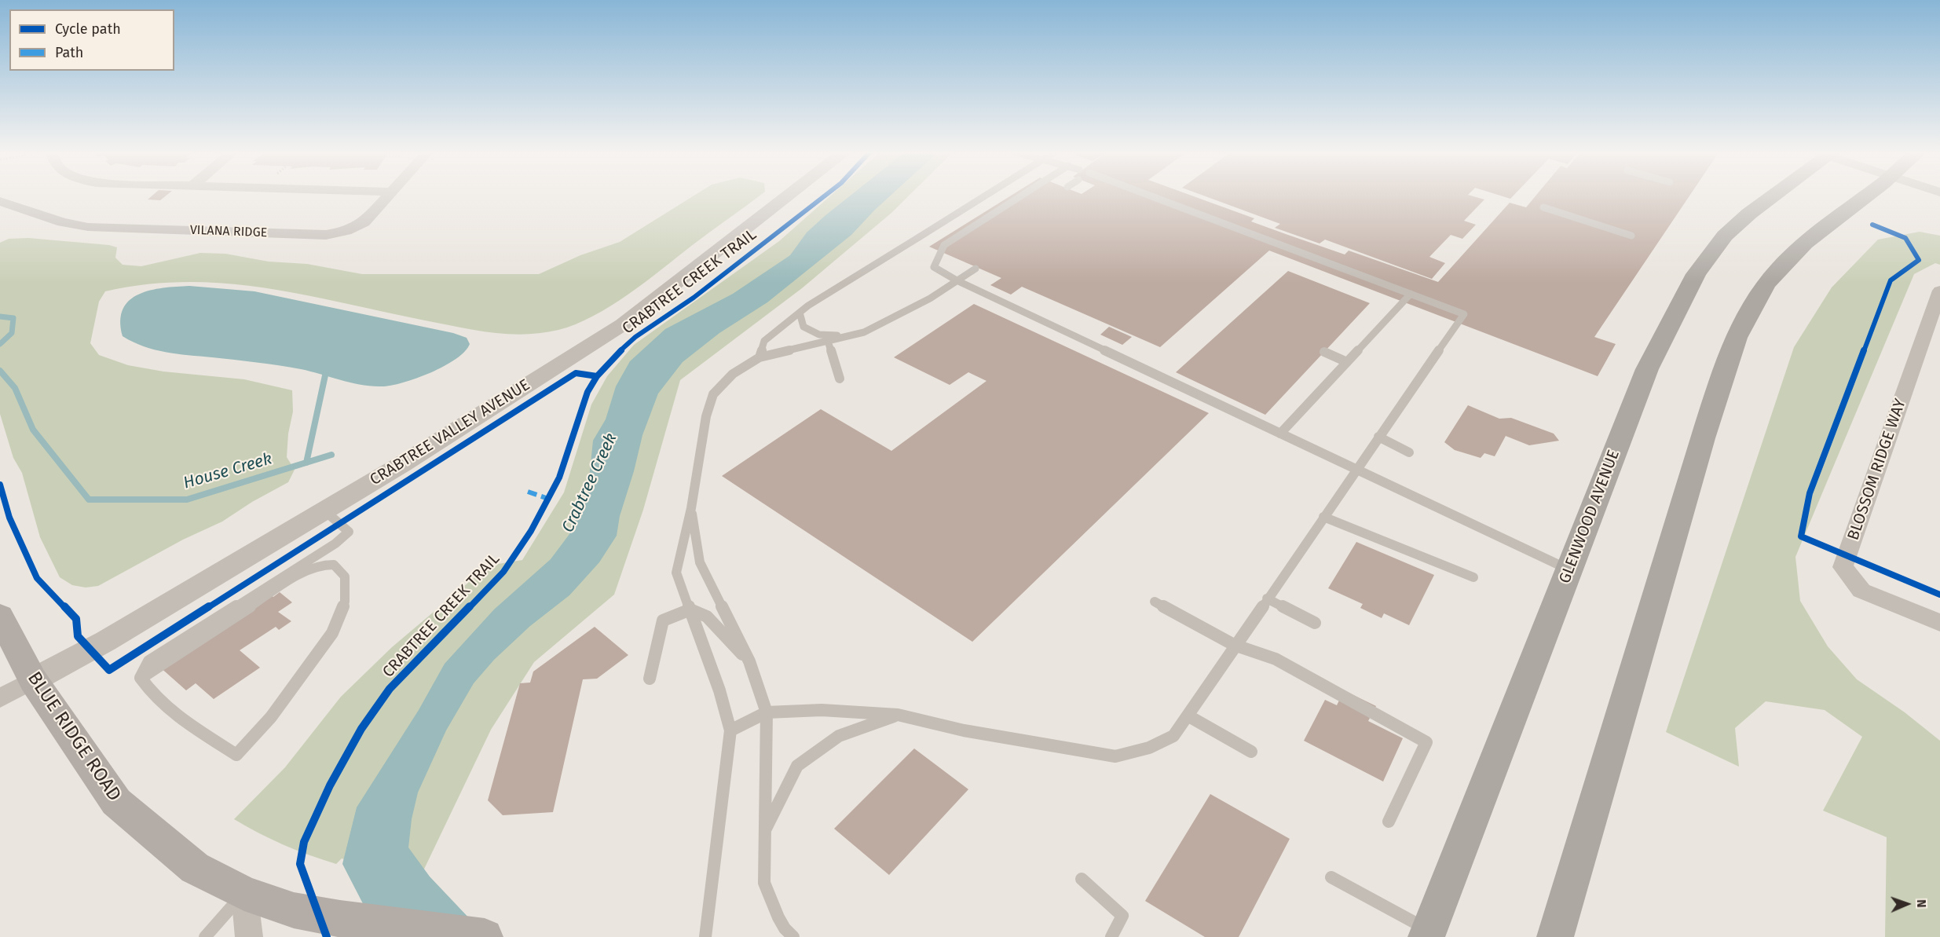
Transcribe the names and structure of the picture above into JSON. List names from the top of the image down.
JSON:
{
  "streets": {
    "highway": ["GLENWOOD AVENUE"],
    "main road": ["BLUE RIDGE ROAD"],
    "street": ["VILANA RIDGE", "CRABTREE VALLEY AVENUE", "BLOSSOM RIDGE WAY"],
    "cycle path": ["CRABTREE CREEK TRAIL"]
  },
  "crossings": [
    ["CRABTREE VALLEY AVENUE", "BLUE RIDGE ROAD"]
  ],
  "water": ["House Creek", "Crabtree Creek"],
  "legend": ["Cycle path", "Path"],
  "north": "right"
}
